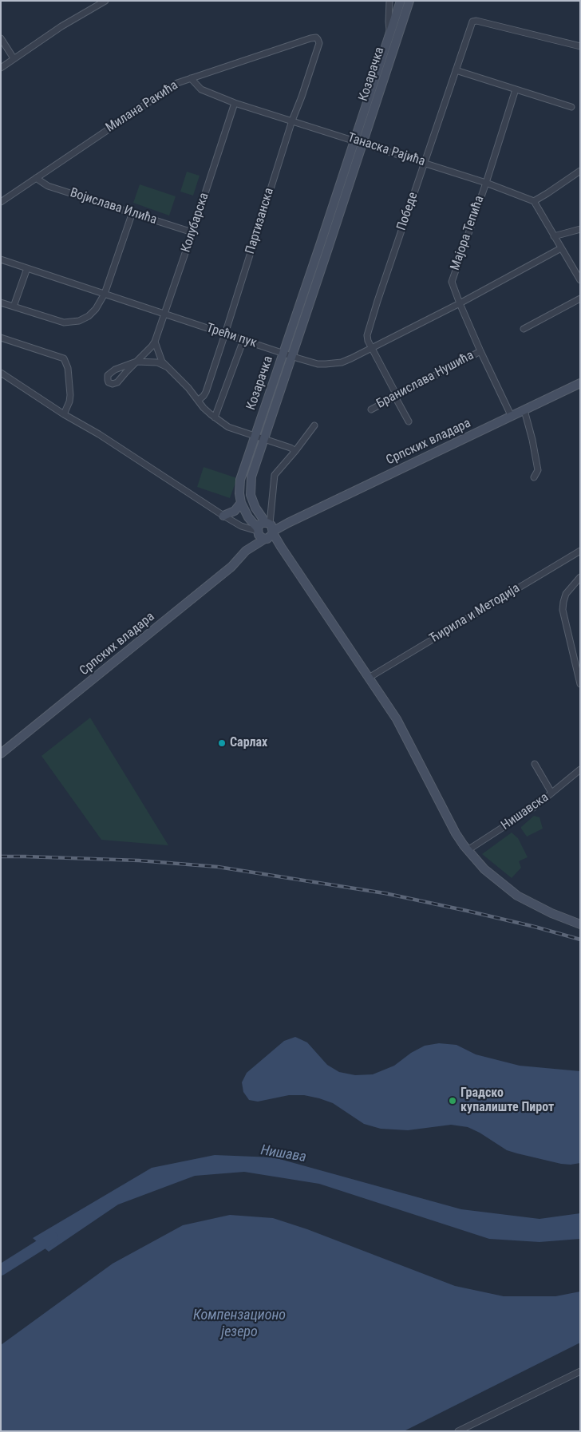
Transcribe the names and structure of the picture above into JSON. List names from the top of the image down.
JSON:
{
  "streets": {
    "street": [
      "Козарачка",
      "Милана Ракића",
      "Танаска Рајића",
      "Војислава Илића",
      "Победе",
      "Партизанска",
      "Колубарска",
      "Мајора Тепића",
      "Трећи пук",
      "Бранислава Нушића",
      "Српских владара",
      "Ћирила и Методија",
      "Нишавска"
    ]
  },
  "crossings": [
    ["Козарачка", "Танаска Рајића"],
    ["Козарачка", "Колубарска"],
    ["Козарачка", "Трећи пук"],
    ["Козарачка", "Српских владара"],
    ["Милана Ракића", "Танаска Рајића"],
    ["Милана Ракића", "Војислава Илића"],
    ["Милана Ракића", "Партизанска"],
    ["Танаска Рајића", "Победе"],
    ["Танаска Рајића", "Партизанска"],
    ["Танаска Рајића", "Колубарска"],
    ["Танаска Рајића", "Мајора Тепића"],
    ["Војислава Илића", "Колубарска"],
    ["Победе", "Трећи пук"],
    ["Победе", "Бранислава Нушића"],
    ["Партизанска", "Колубарска"],
    ["Партизанска", "Трећи пук"],
    ["Колубарска", "Трећи пук"],
    ["Мајора Тепића", "Трећи пук"],
    ["Мајора Тепића", "Бранислава Нушића"],
    ["Мајора Тепића", "Српских владара"]
  ],
  "water": ["Нишава", "Компензационо језеро"],
  "places": ["Сарлах", "Градско купалиште Пирот"]
}
